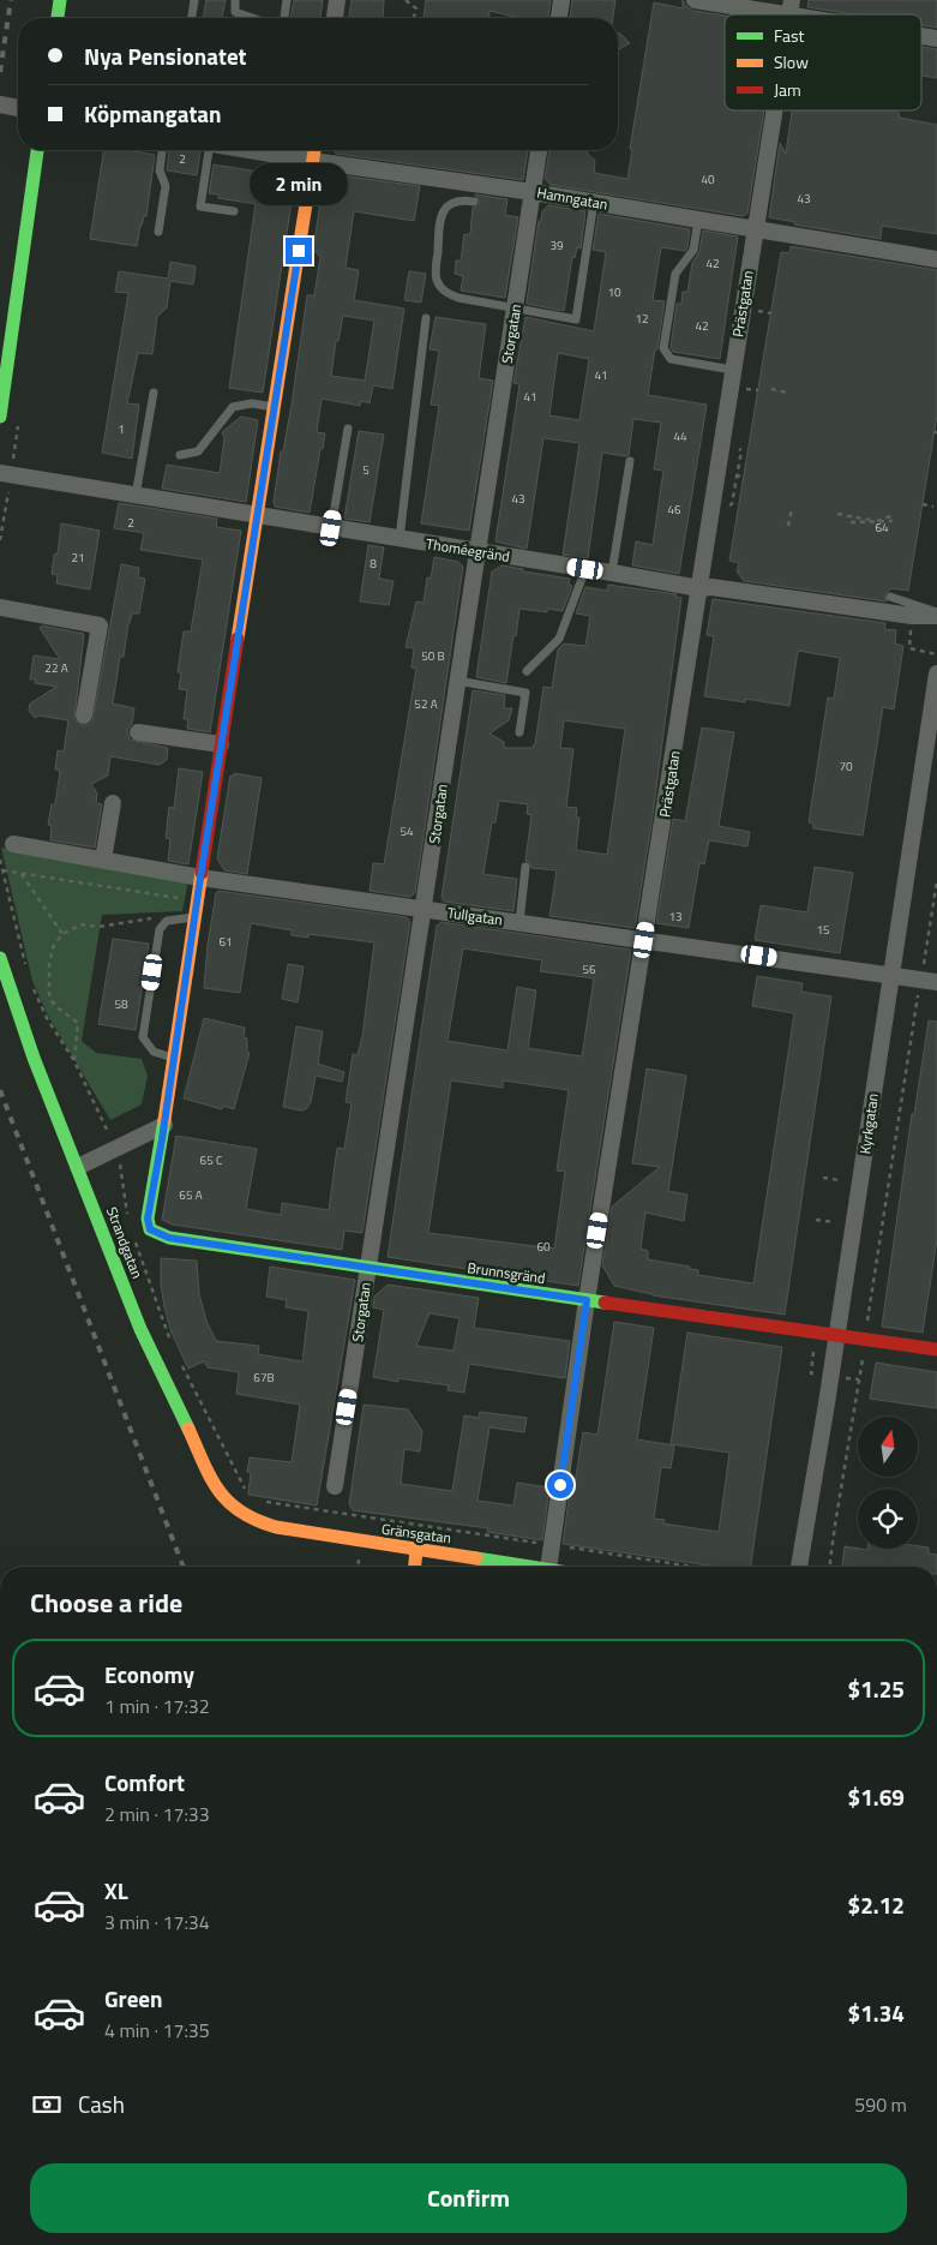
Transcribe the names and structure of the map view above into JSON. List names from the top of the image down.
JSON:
{
  "streets": {
    "street": [
      "Hamngatan",
      "Prästgatan",
      "Storgatan",
      "Thoméegränd",
      "Tullgatan",
      "Kyrkgatan",
      "Strandgatan",
      "Brunnsgränd",
      "Gränsgatan"
    ]
  },
  "crossings": [
    ["Hamngatan", "Prästgatan"],
    ["Hamngatan", "Storgatan"],
    ["Prästgatan", "Thoméegränd"],
    ["Prästgatan", "Tullgatan"],
    ["Prästgatan", "Brunnsgränd"],
    ["Storgatan", "Thoméegränd"],
    ["Storgatan", "Tullgatan"],
    ["Storgatan", "Brunnsgränd"],
    ["Tullgatan", "Kyrkgatan"],
    ["Kyrkgatan", "Brunnsgränd"],
    ["Strandgatan", "Gränsgatan"]
  ],
  "house_numbers": [
    "2",
    "40",
    "43",
    "39",
    "42",
    "10",
    "12",
    "42",
    "41",
    "41",
    "1",
    "44",
    "5",
    "43",
    "46",
    "2",
    "64",
    "21",
    "8",
    "50 B",
    "22 A",
    "52 A",
    "70",
    "54",
    "13",
    "15",
    "61",
    "56",
    "58",
    "65 C",
    "65 A",
    "60",
    "67B"
  ],
  "legend": ["Fast", "Slow", "Jam"],
  "north": "top",
  "page": {
    "banner": ["Nya Pensionatet", "Köpmangatan"],
    "bubble": "2 min",
    "heading": "Choose a ride",
    "list": [
      {
        "name": "Economy",
        "note": "1 min · 17:32",
        "value": "$1.25"
      },
      {
        "name": "Comfort",
        "note": "2 min · 17:33",
        "value": "$1.69"
      },
      {
        "name": "XL",
        "note": "3 min · 17:34",
        "value": "$2.12"
      },
      {
        "name": "Green",
        "note": "4 min · 17:35",
        "value": "$1.34"
      }
    ],
    "pay": ["Cash", "590 m"],
    "buttons": "Confirm"
  }
}
